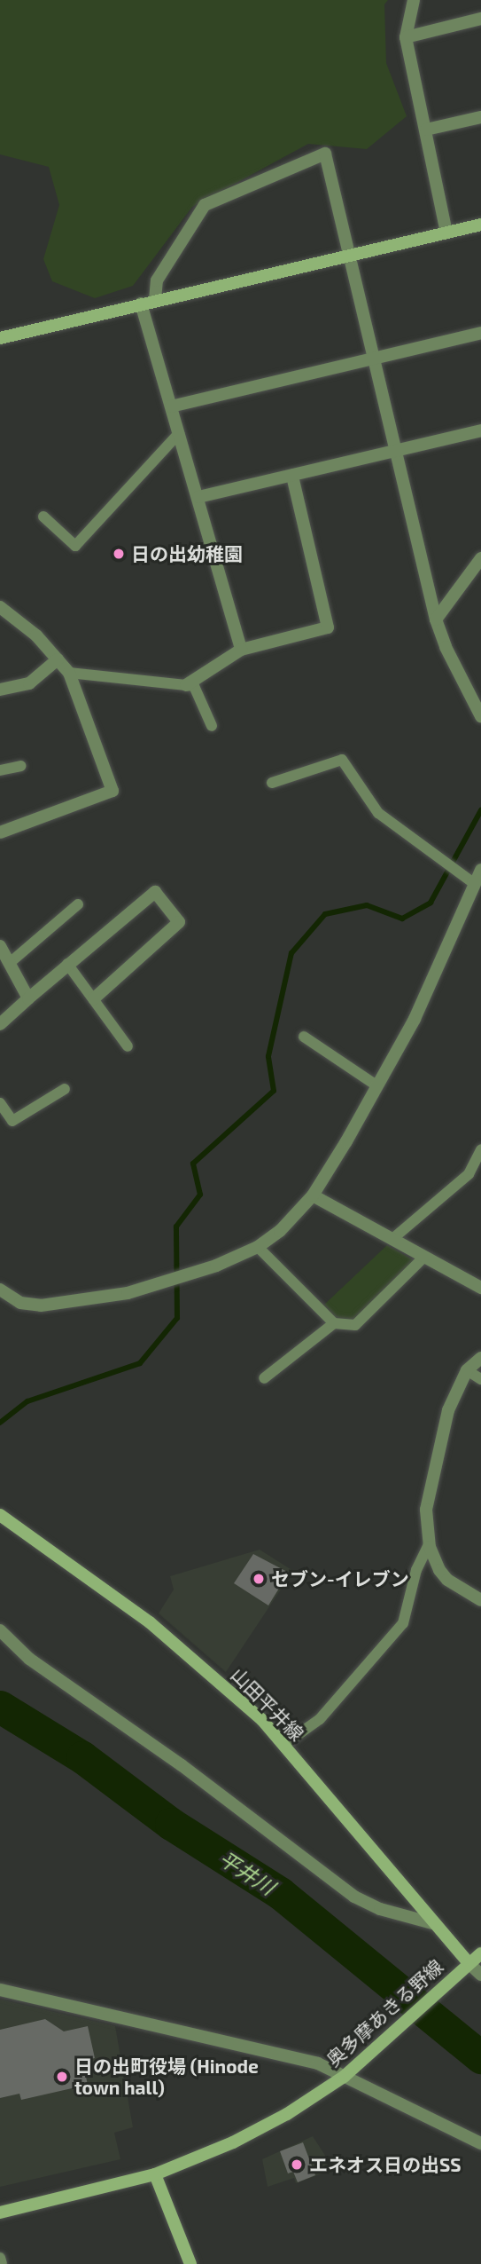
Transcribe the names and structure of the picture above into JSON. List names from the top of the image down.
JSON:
{
  "streets": {
    "main road": ["山田平井線", "奥多摩あきる野線"]
  },
  "crossings": [
    ["山田平井線", "奥多摩あきる野線"]
  ],
  "water": ["平井川"],
  "places": [
    "日の出幼稚園",
    "セブン-イレブン",
    "日の出町役場 (Hinode town hall)",
    "エネオス日の出SS"
  ]
}
